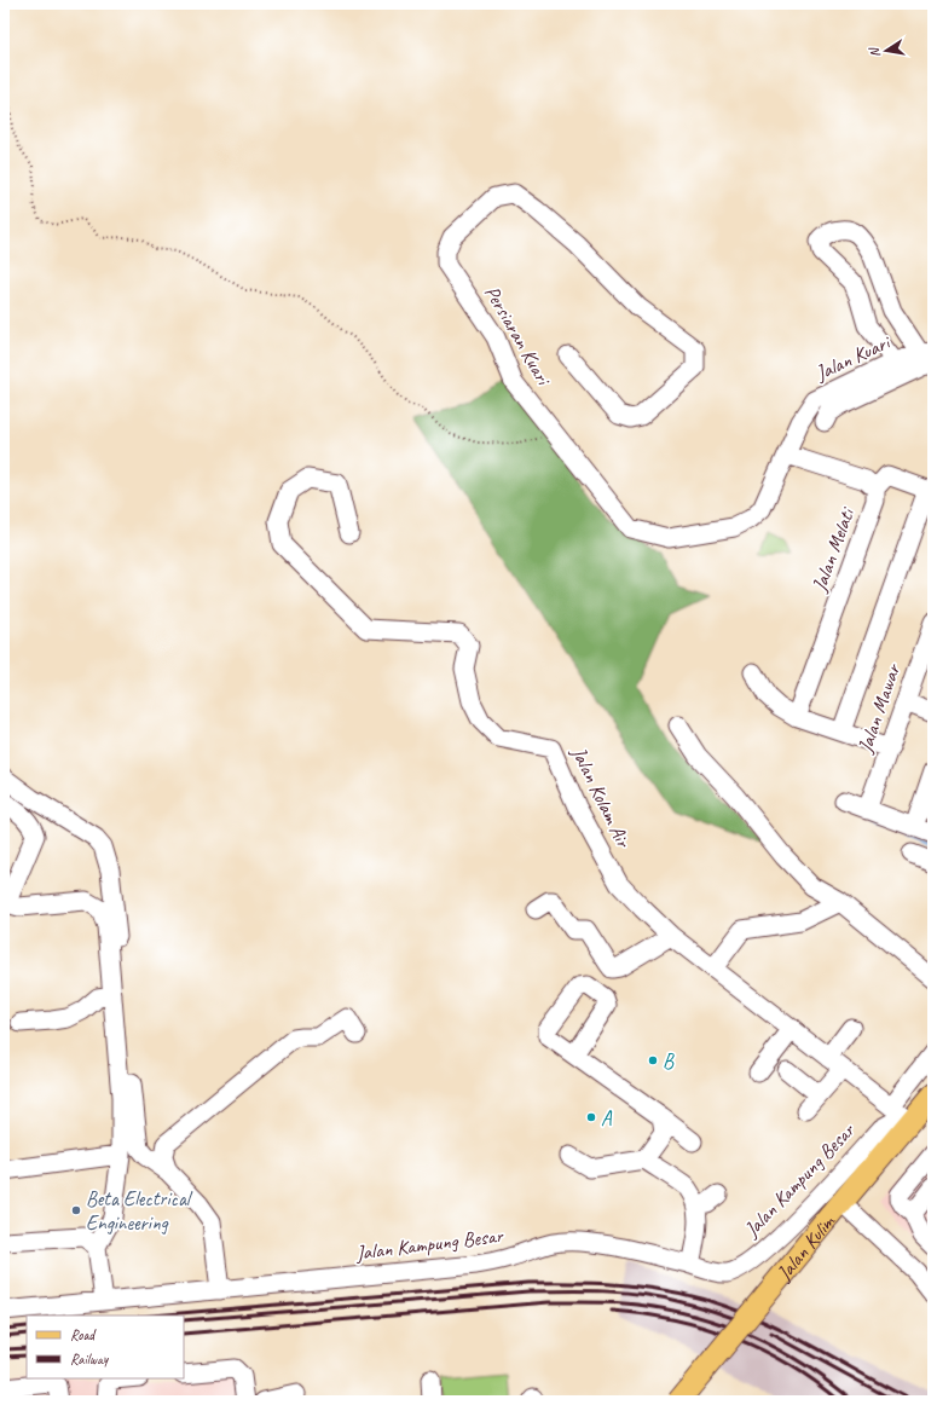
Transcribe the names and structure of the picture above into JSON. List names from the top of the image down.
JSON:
{
  "streets": {
    "main road": ["Jalan Kulim"],
    "street": [
      "Persiaran Kuari",
      "Jalan Kuari",
      "Jalan Melati",
      "Jalan Mawar",
      "Jalan Kolam Air",
      "Jalan Kampung Besar"
    ]
  },
  "crossings": [
    ["Persiaran Kuari", "Jalan Kuari"],
    ["Persiaran Kuari", "Jalan Melati"],
    ["Jalan Kolam Air", "Jalan Kampung Besar"],
    ["Jalan Kolam Air", "Jalan Kulim"],
    ["Jalan Kampung Besar", "Jalan Kulim"]
  ],
  "places": ["B", "A", "Beta Electrical Engineering"],
  "legend": ["Road", "Railway"],
  "north": "left"
}
